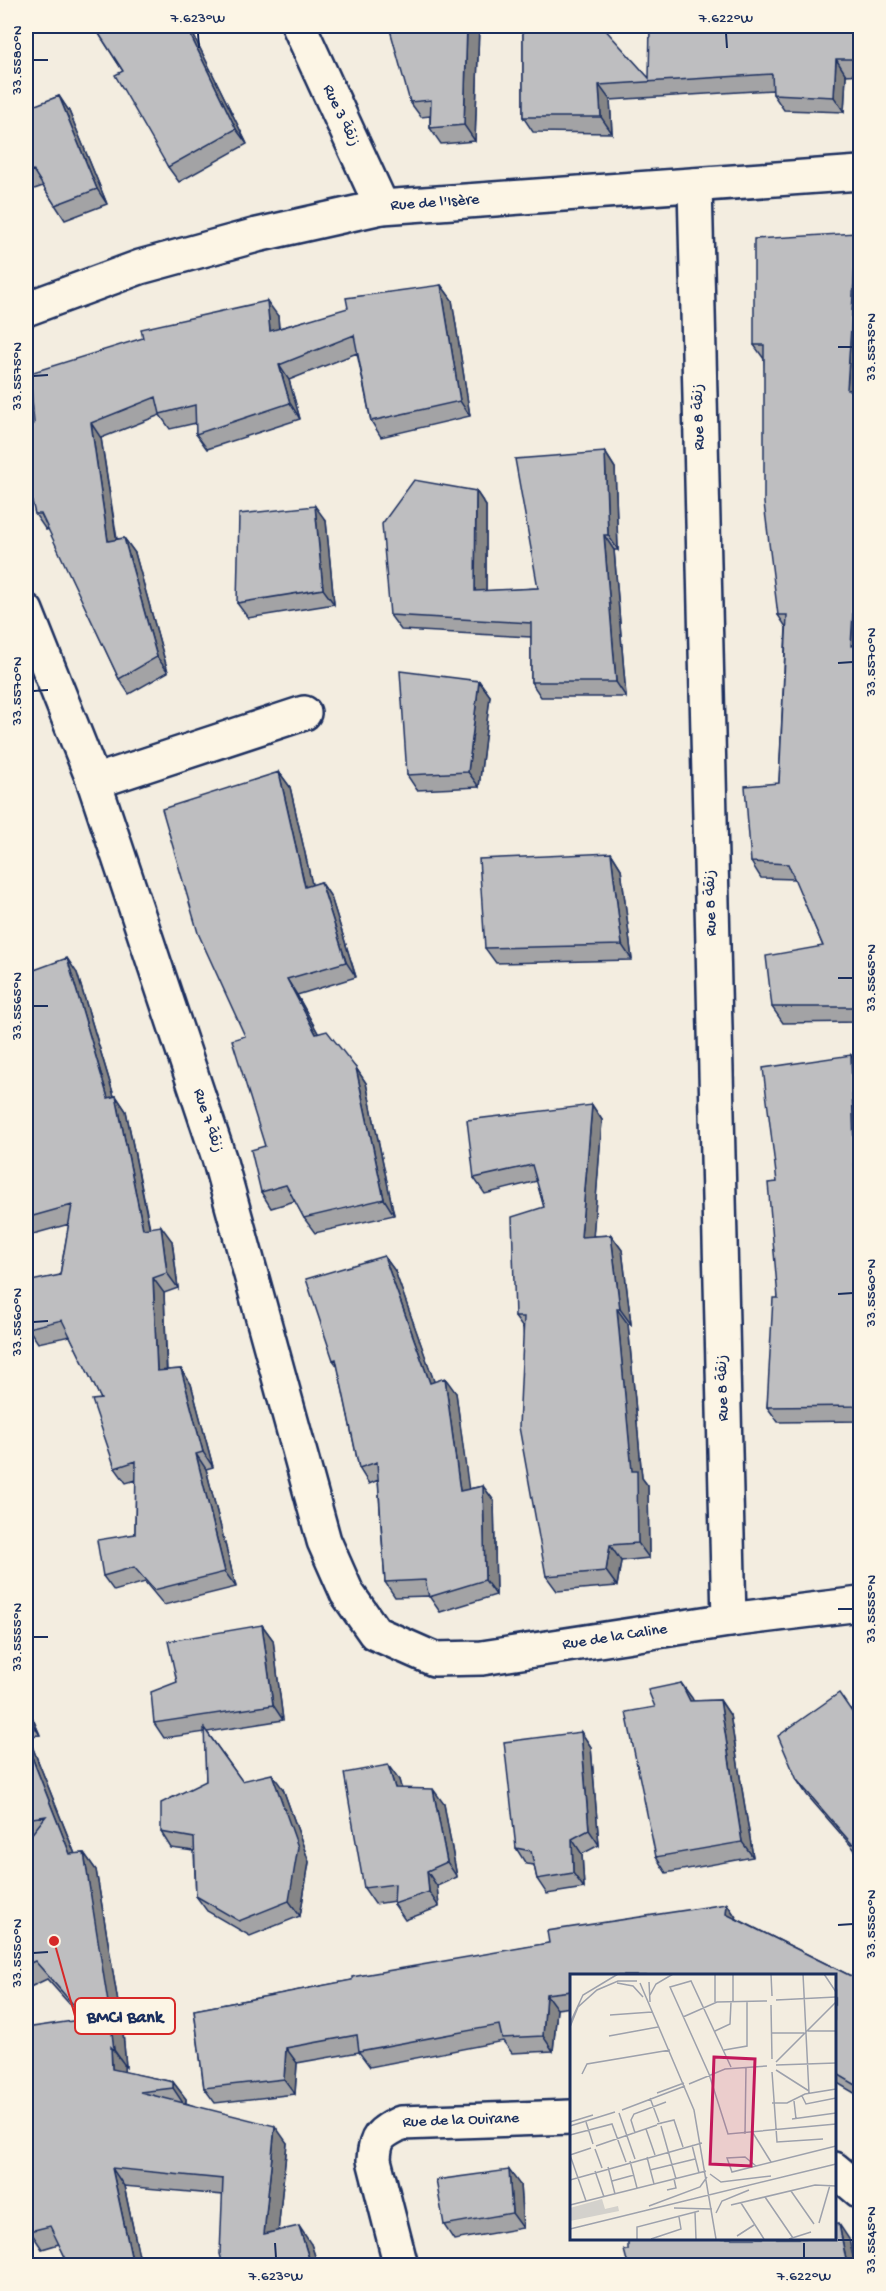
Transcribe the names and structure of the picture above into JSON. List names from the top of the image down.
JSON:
{
  "streets": {
    "street": [
      "Rue 3 زنقة",
      "Rue de l'Isère",
      "Rue 8 زنقة",
      "Rue 7 زنقة",
      "Rue de la Caline",
      "Rue de la Ouirane"
    ]
  },
  "crossings": [
    ["Rue 3 زنقة", "Rue de l'Isère"],
    ["Rue de l'Isère", "Rue 8 زنقة"],
    ["Rue 8 زنقة", "Rue de la Caline"],
    ["Rue 7 زنقة", "Rue de la Caline"]
  ],
  "places": ["BMCI Bank"],
  "coordinates": [
    "7.623°W",
    "7.622°W",
    "33.5580°N",
    "33.5575°N",
    "33.5570°N",
    "33.5565°N",
    "33.5560°N",
    "33.5555°N",
    "33.5550°N",
    "33.5545°N"
  ]
}
